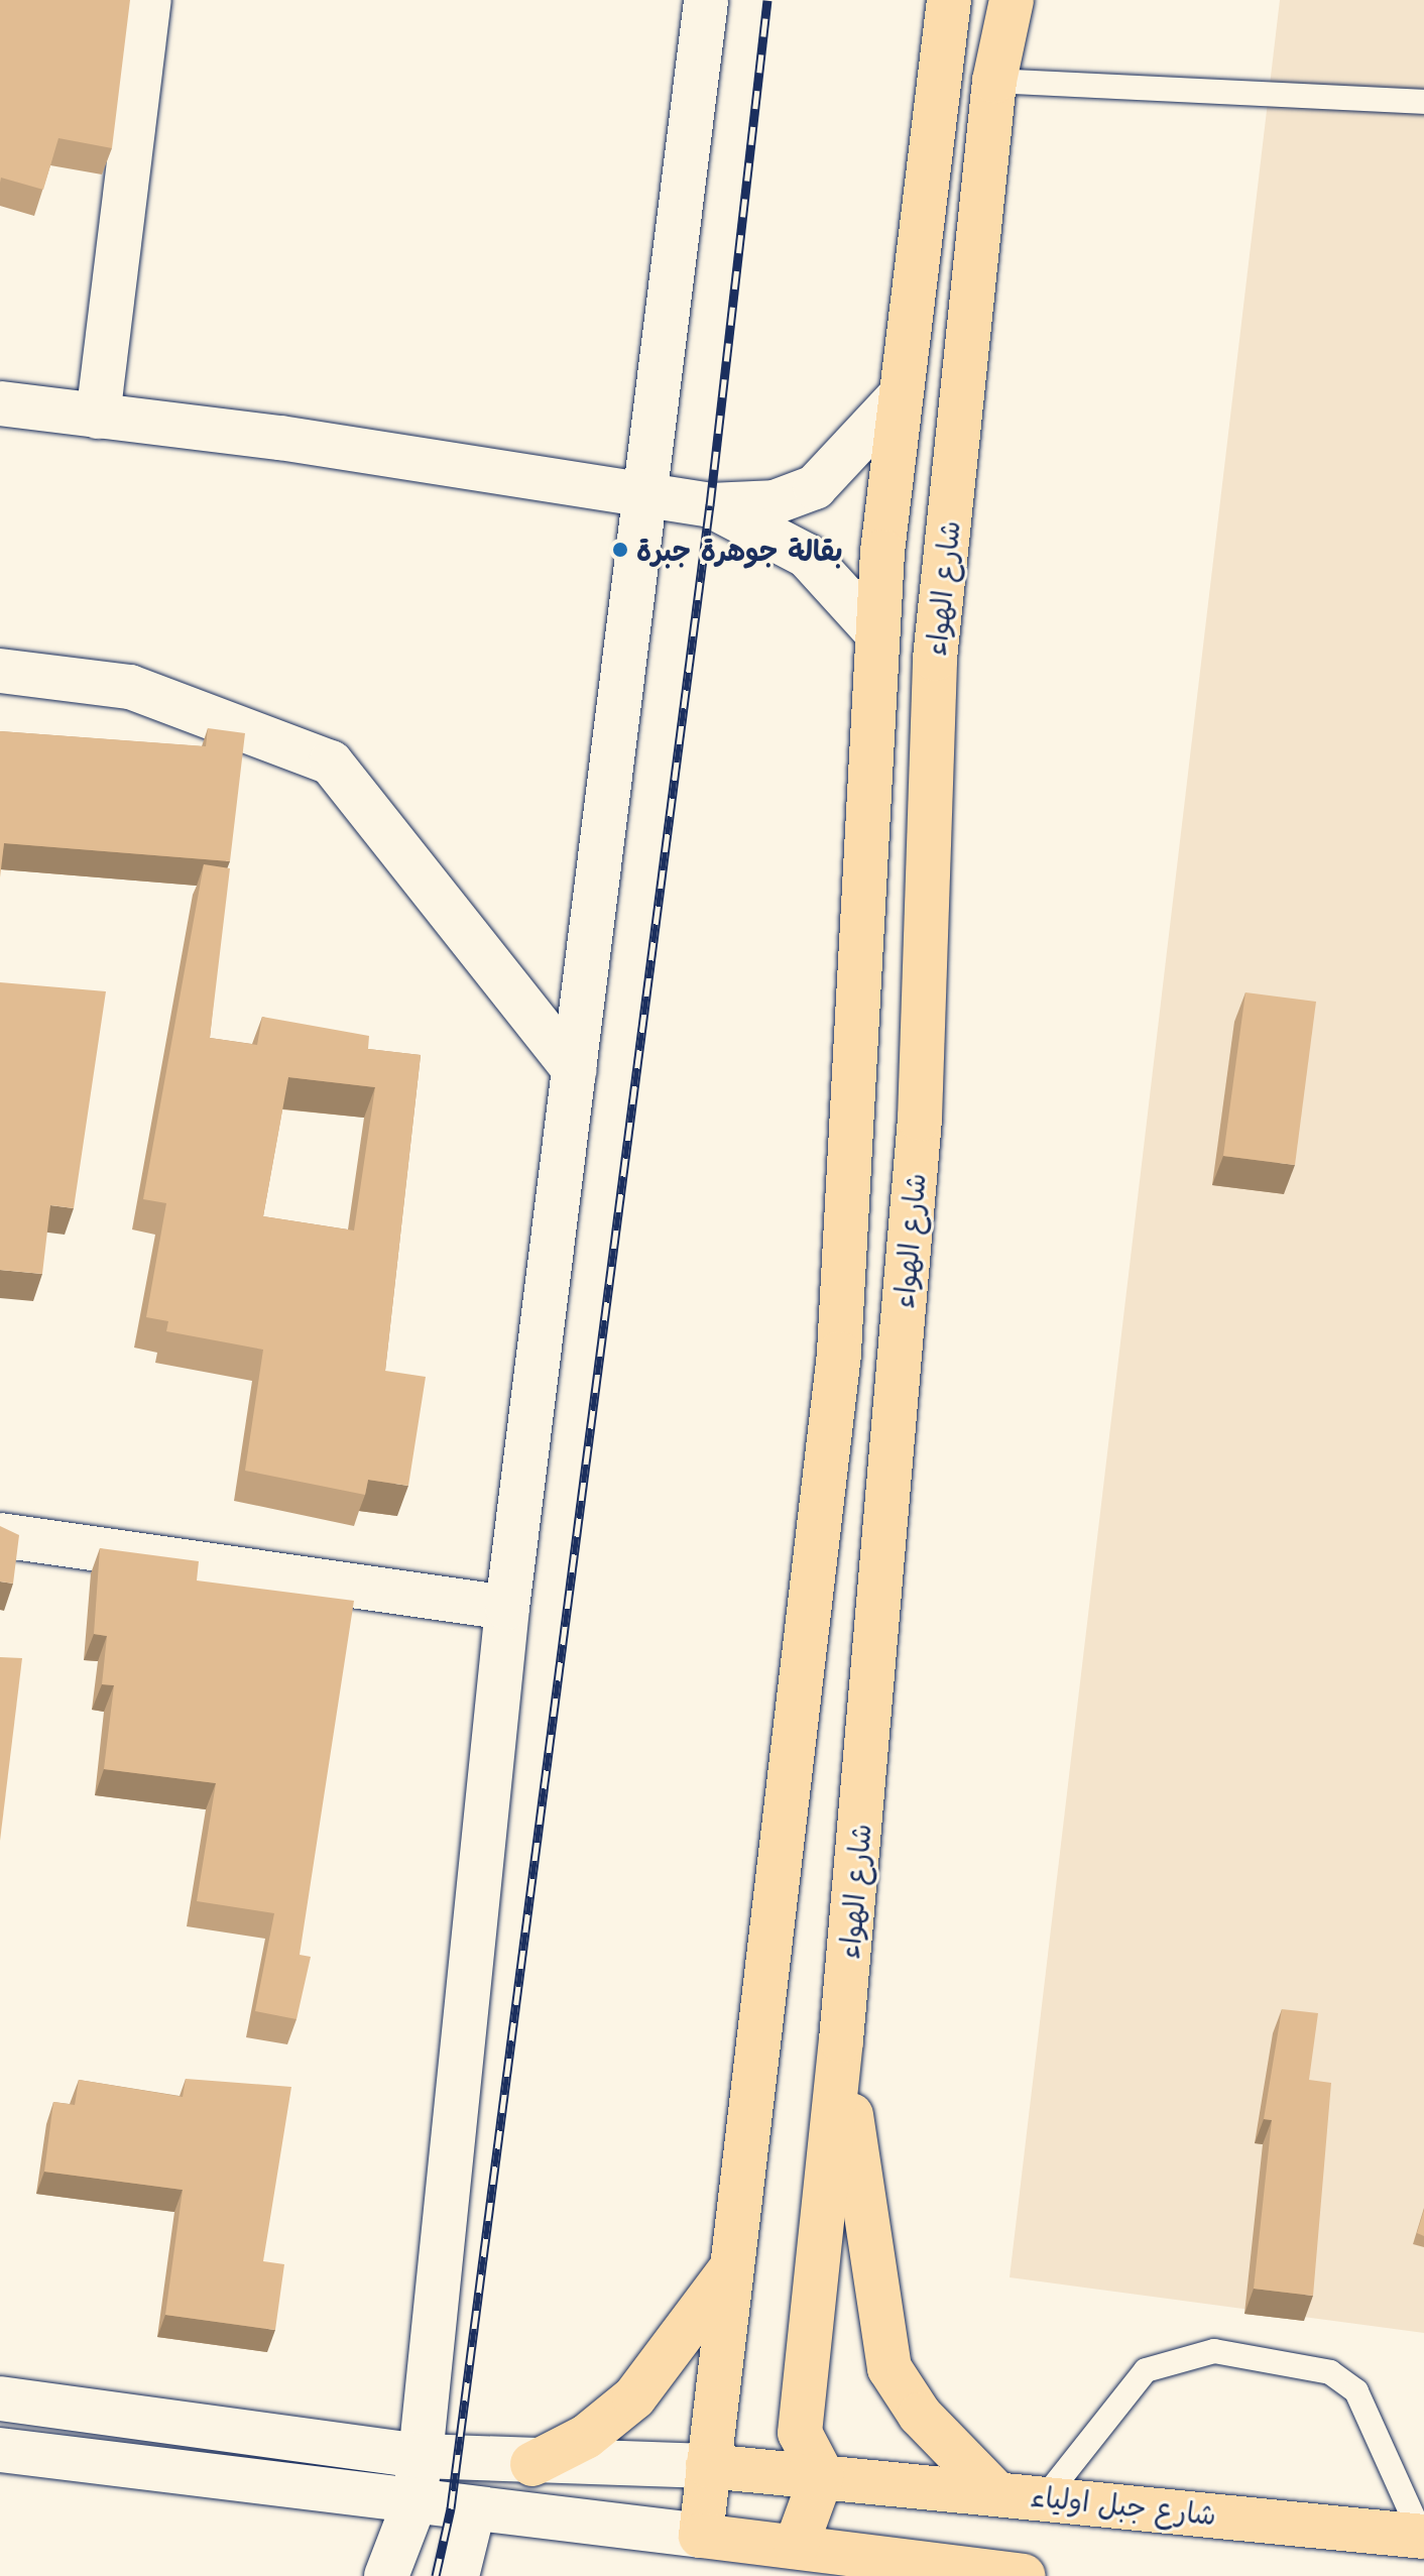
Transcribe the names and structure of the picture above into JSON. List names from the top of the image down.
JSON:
{
  "streets": {
    "highway": ["شارع الهواء", "شارع جبل اولياء"]
  },
  "crossings": [
    ["شارع الهواء", "شارع جبل اولياء"]
  ],
  "places": ["بقالة جوهرة جبرة"]
}
